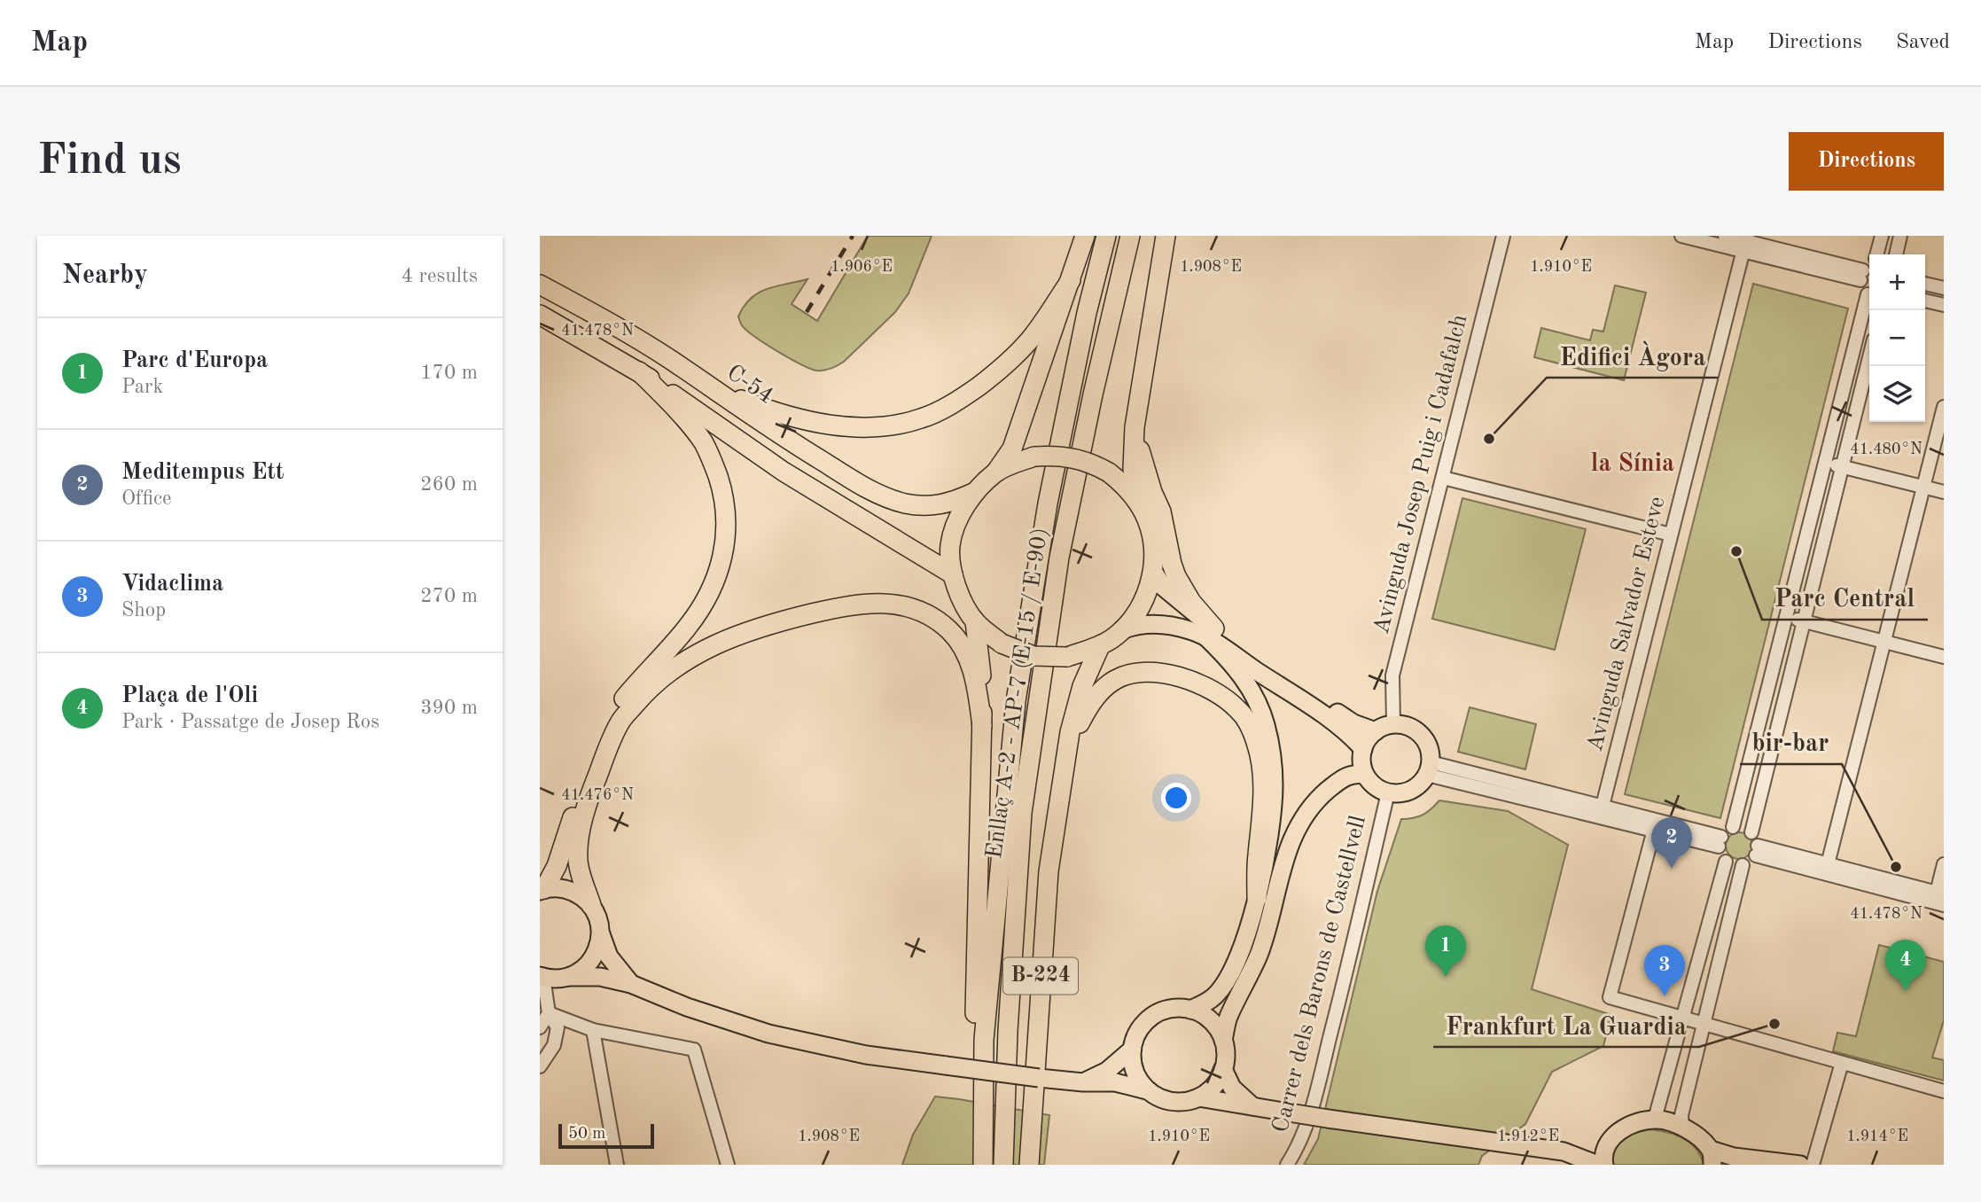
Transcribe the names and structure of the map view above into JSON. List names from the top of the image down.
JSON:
{
  "streets": {
    "highway": ["C-54", "Enllaç A-2 - AP-7 (E-15 / E-90)", "B-224"],
    "street": ["Avinguda Josep Puig i Cadafalch", "Avinguda Salvador Esteve", "Carrer dels Barons de Castellvell"]
  },
  "crossings": [
    ["Avinguda Josep Puig i Cadafalch", "Carrer dels Barons de Castellvell"]
  ],
  "districts": ["la Sínia"],
  "places": [
    "Edifici Àgora",
    "Parc Central",
    "bir-bar",
    "Frankfurt La Guardia"
  ],
  "scale_bar": "50 m",
  "page": {
    "header": "Map",
    "nav": ["Map", "Directions", "Saved"],
    "buttons": "Directions",
    "title": "Find us",
    "heading": ["Nearby", "4 results"],
    "map_buttons": ["+", "−"],
    "list": [
      {
        "mark": "1",
        "name": "Parc d'Europa",
        "note": "Park",
        "value": "170 m"
      },
      {
        "mark": "2",
        "name": "Meditempus Ett",
        "note": "Office",
        "value": "260 m"
      },
      {
        "mark": "3",
        "name": "Vidaclima",
        "note": "Shop",
        "value": "270 m"
      },
      {
        "mark": "4",
        "name": "Plaça de l'Oli",
        "note": "Park · Passatge de Josep Ros",
        "value": "390 m"
      }
    ],
    "pins": [
      "2",
      "1",
      "4",
      "3"
    ],
    "scale": "50 m"
  },
  "coordinates": [
    "1.906°E",
    "1.908°E",
    "1.910°E",
    "41.478°N",
    "41.480°N",
    "41.476°N",
    "1.912°E",
    "1.914°E"
  ]
}
